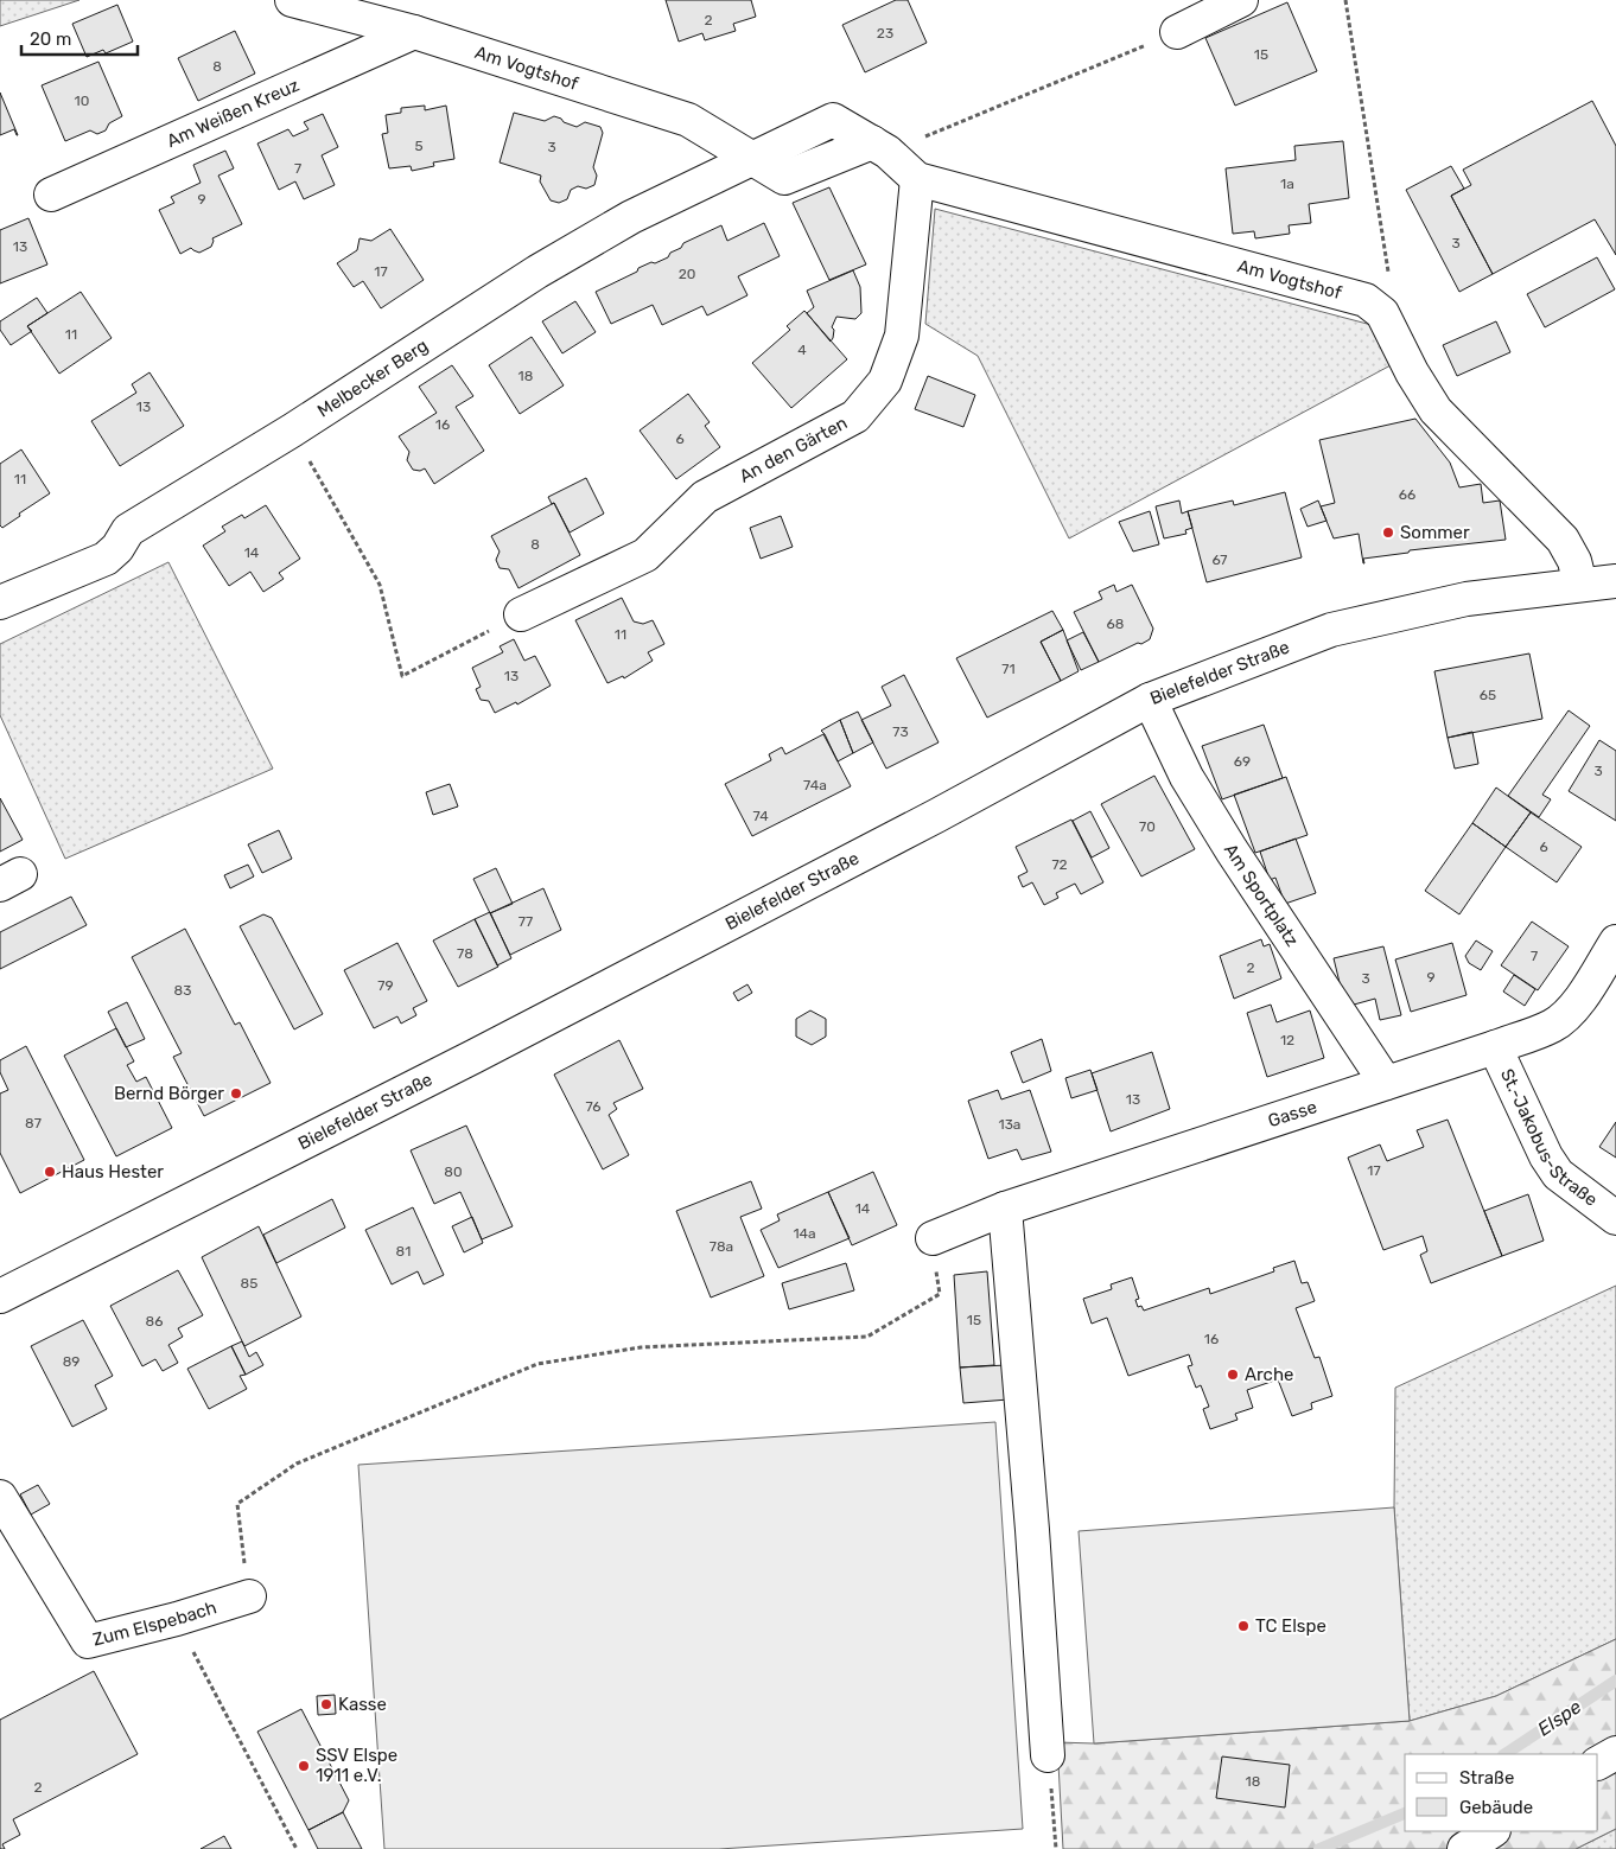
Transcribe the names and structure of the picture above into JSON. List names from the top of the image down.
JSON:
{
  "streets": {
    "street": [
      "Am Vogtshof",
      "Am Weißen Kreuz",
      "Melbecker Berg",
      "An den Gärten",
      "Bielefelder Straße",
      "Am Sportplatz",
      "Gasse",
      "St.-Jakobus-Straße",
      "Zum Elspebach"
    ]
  },
  "crossings": [
    ["Am Vogtshof", "Am Weißen Kreuz"],
    ["Am Vogtshof", "Melbecker Berg"],
    ["Am Vogtshof", "An den Gärten"],
    ["Bielefelder Straße", "Am Sportplatz"],
    ["Am Sportplatz", "Gasse"],
    ["Gasse", "St.-Jakobus-Straße"]
  ],
  "water": ["Elspe"],
  "places": [
    "Sommer",
    "Bernd Börger",
    "Haus Hester",
    "Arche",
    "TC Elspe",
    "Kasse",
    "SSV Elspe 1911 e.V."
  ],
  "house_numbers": [
    "2",
    "23",
    "15",
    "8",
    "10",
    "5",
    "3",
    "7",
    "1a",
    "9",
    "3",
    "13",
    "17",
    "20",
    "11",
    "4",
    "18",
    "13",
    "16",
    "6",
    "11",
    "66",
    "8",
    "14",
    "67",
    "68",
    "11",
    "71",
    "13",
    "65",
    "73",
    "69",
    "3",
    "74a",
    "74",
    "70",
    "6",
    "72",
    "77",
    "78",
    "7",
    "2",
    "9",
    "3",
    "79",
    "83",
    "12",
    "13",
    "76",
    "87",
    "13a",
    "17",
    "80",
    "14",
    "14a",
    "78a",
    "81",
    "85",
    "15",
    "86",
    "16",
    "89",
    "18",
    "2"
  ],
  "legend": ["Straße", "Gebäude"],
  "scale_bar": "20 m"
}
